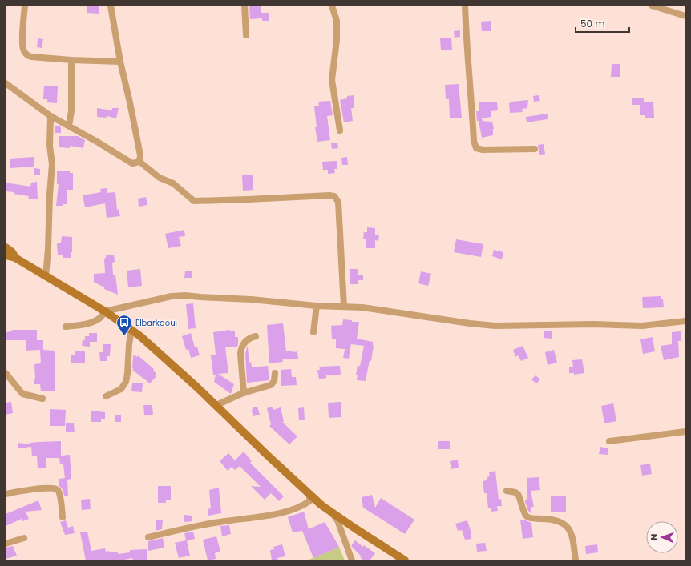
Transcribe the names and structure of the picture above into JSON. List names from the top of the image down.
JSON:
{
  "places": {
    "bus stop": ["Elbarkaoui"]
  },
  "scale_bar": "50 m",
  "north": "left"
}
